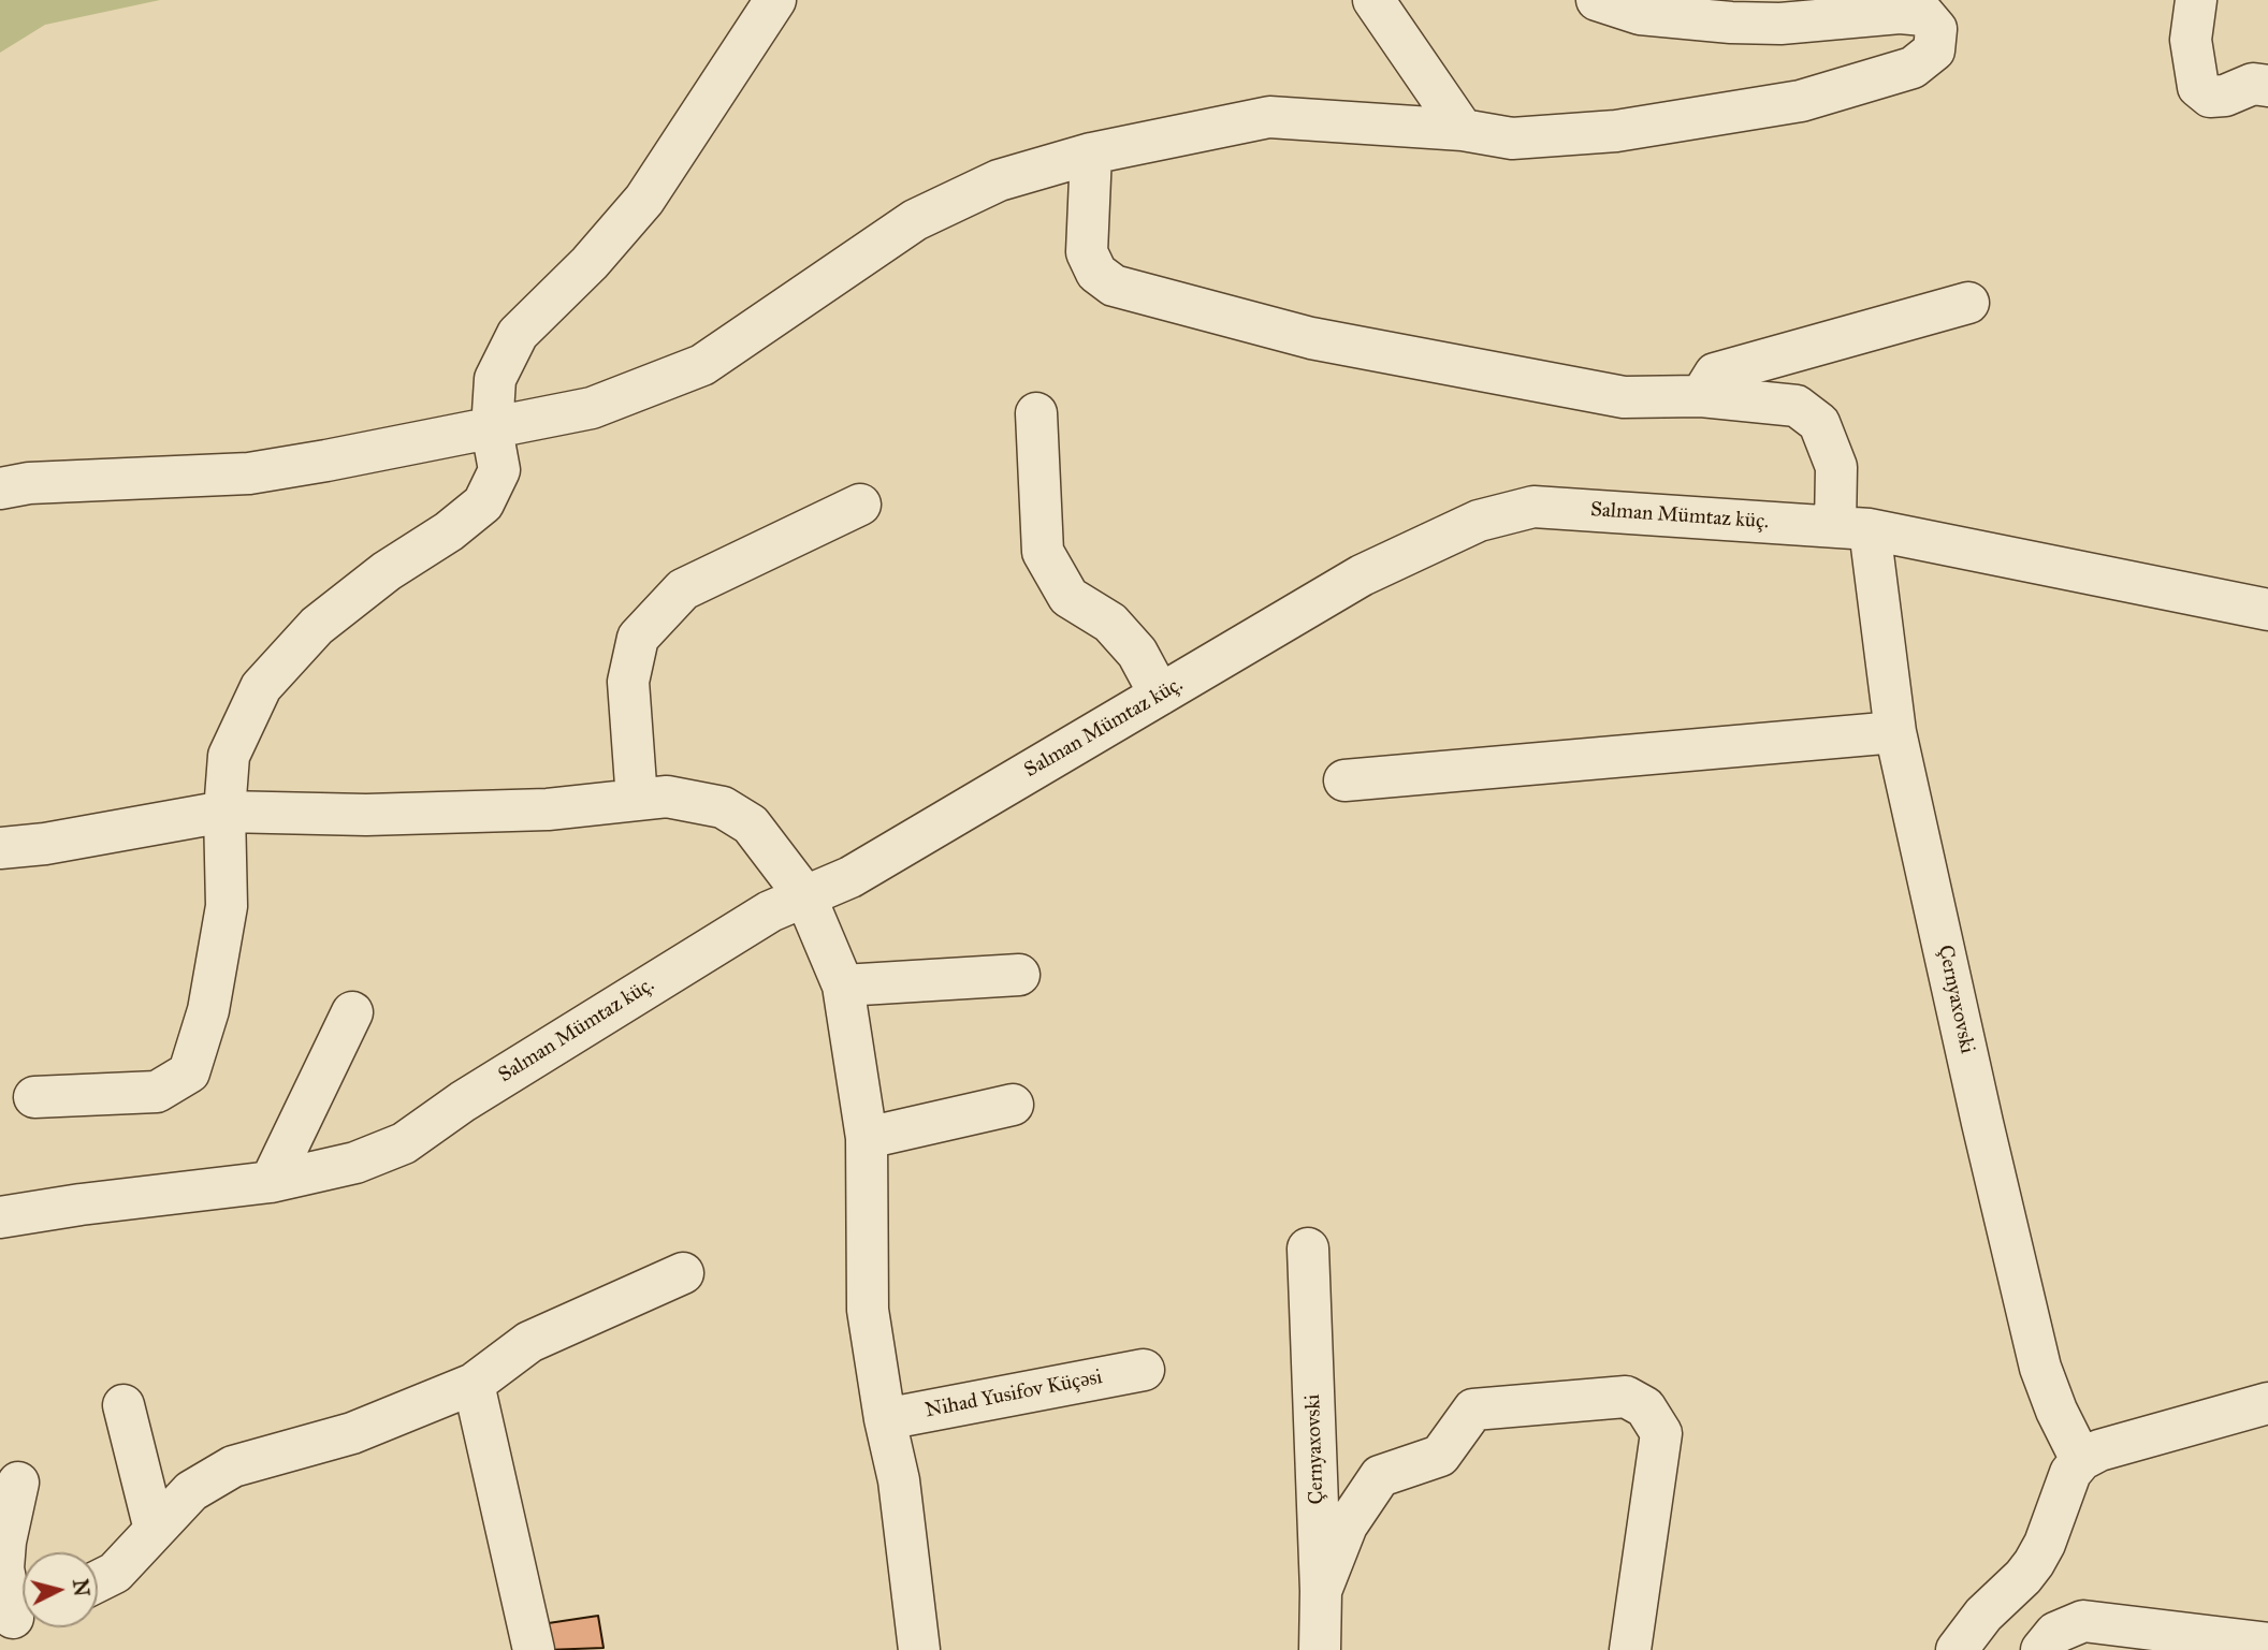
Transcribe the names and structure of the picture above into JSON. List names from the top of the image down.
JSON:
{
  "streets": {
    "street": ["Salman Mümtaz küç.", "Çernyaxovski", "Nihad Yusifov Küçəsi"]
  },
  "crossings": [
    ["Salman Mümtaz küç.", "Çernyaxovski"]
  ],
  "north": "right"
}
